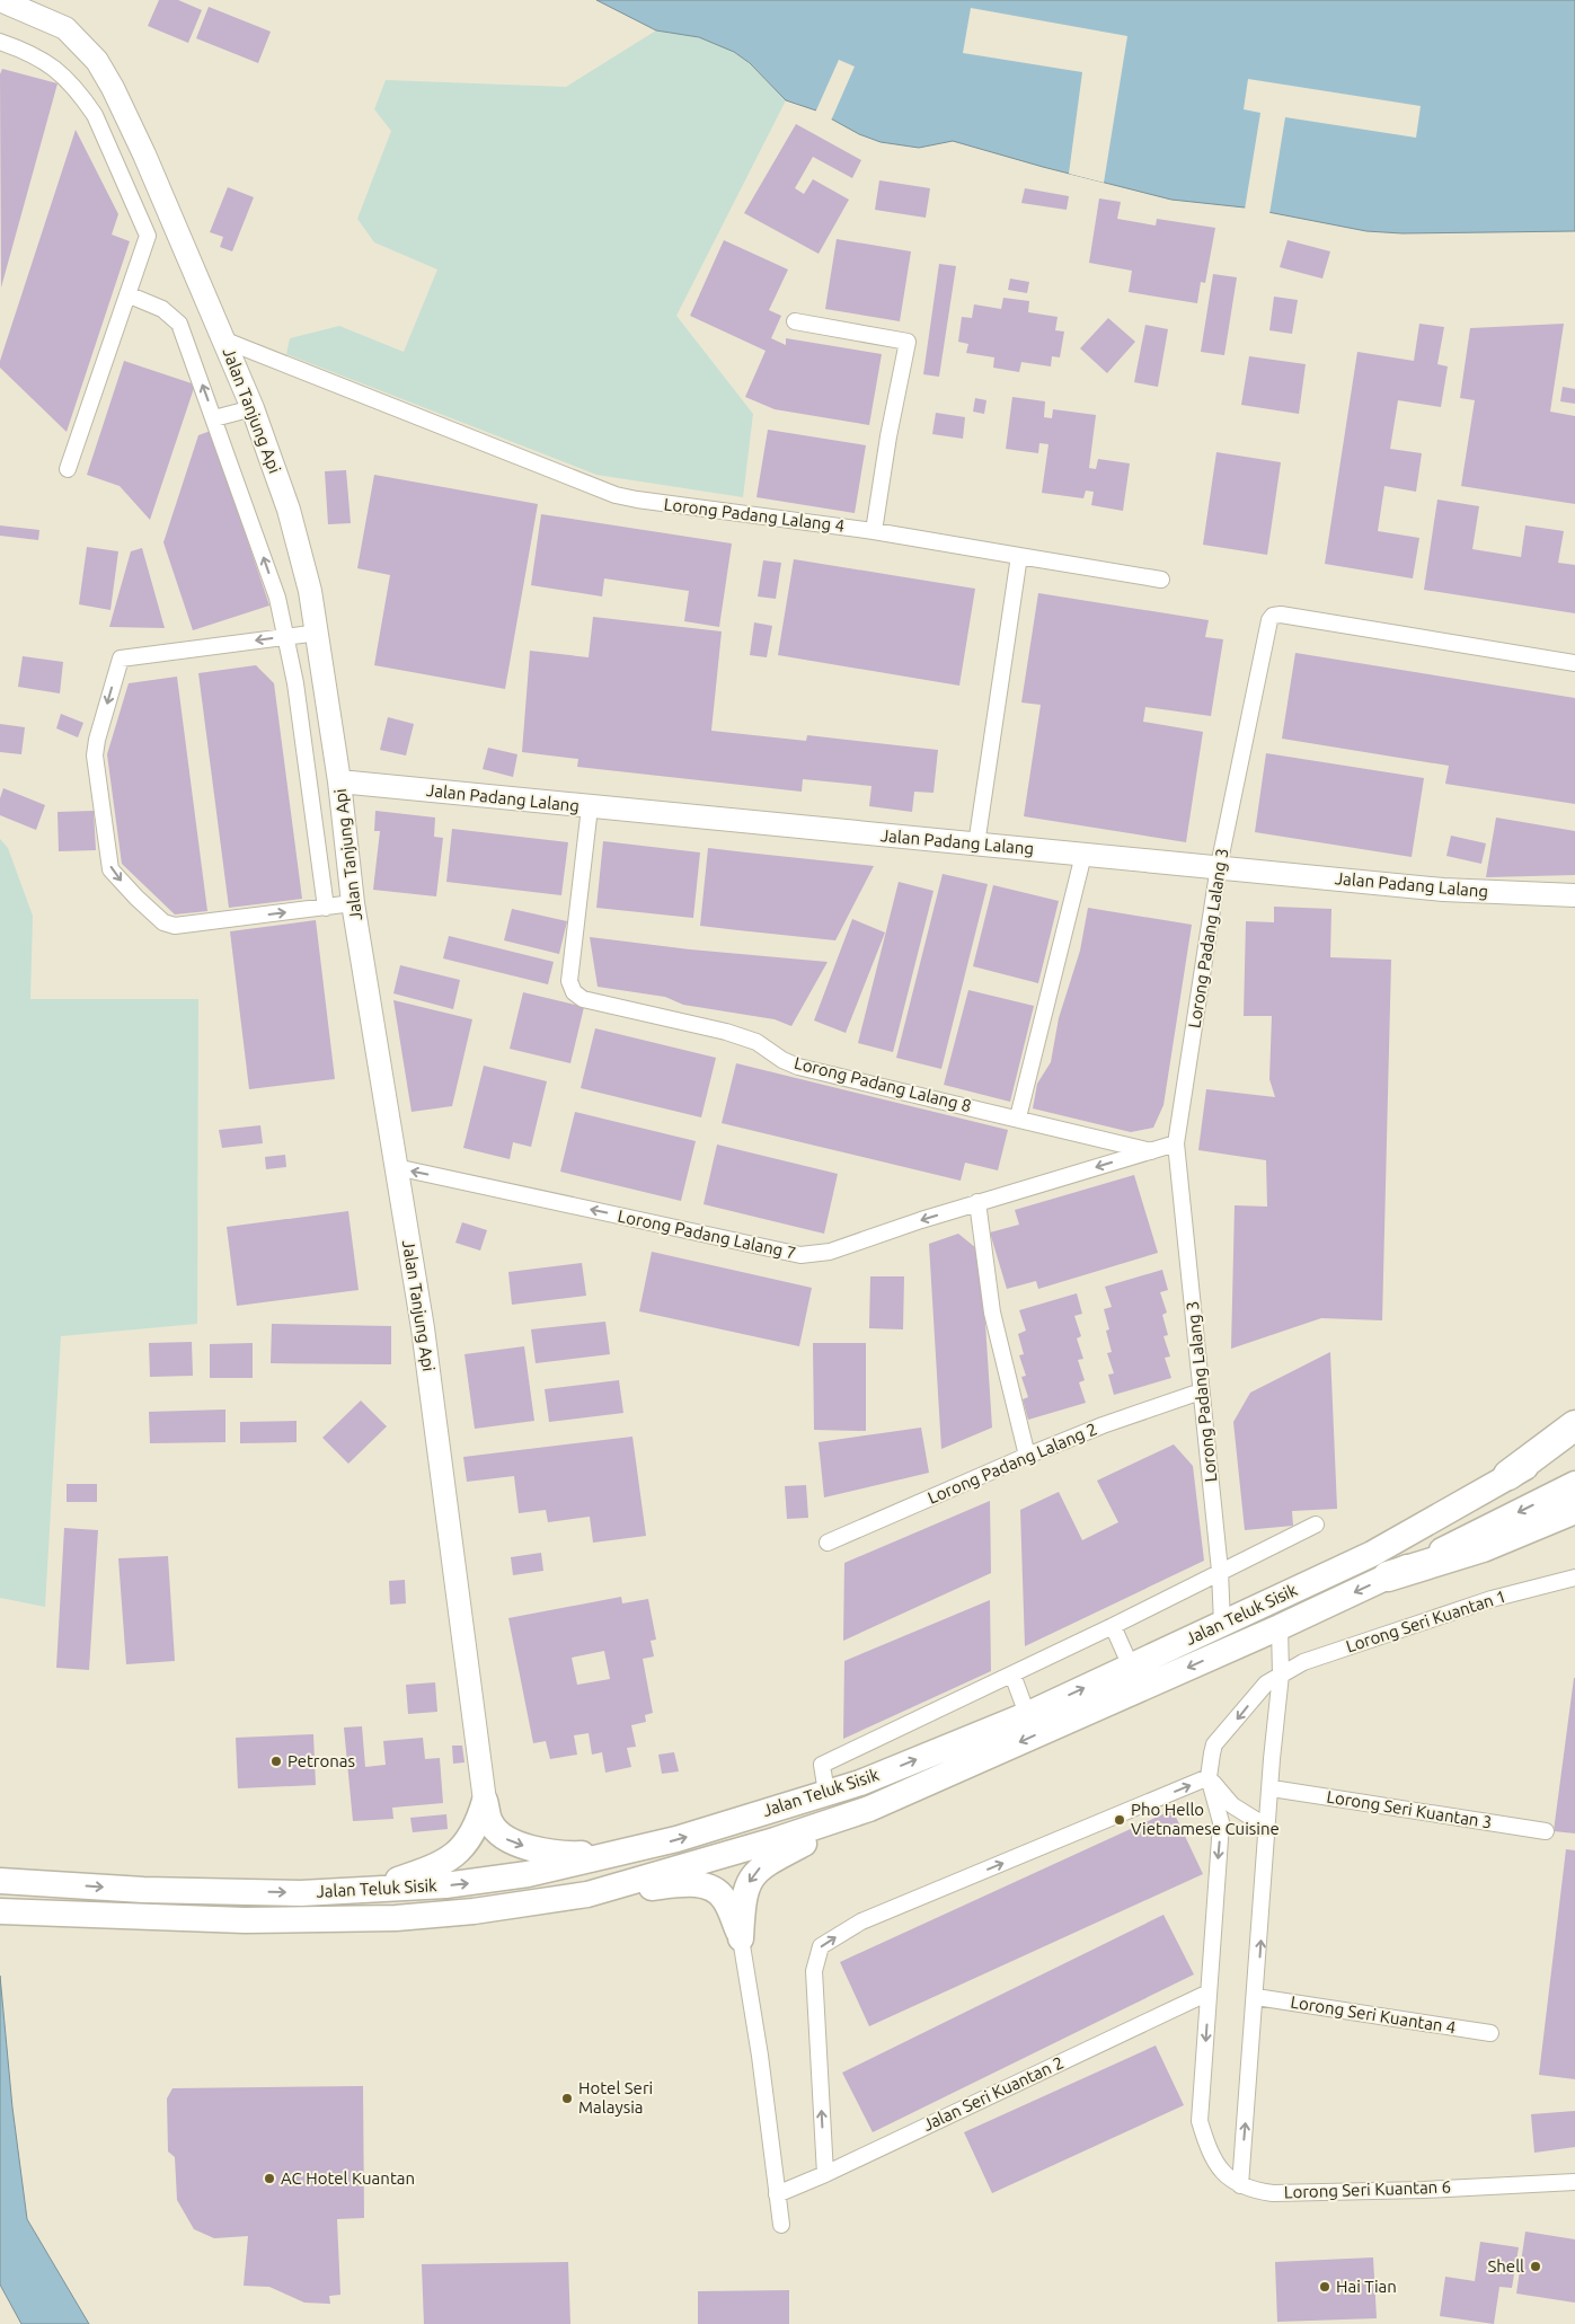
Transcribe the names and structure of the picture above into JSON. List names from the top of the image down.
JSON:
{
  "streets": {
    "main road": ["Jalan Teluk Sisik"],
    "street": [
      "Jalan Tanjung Api",
      "Lorong Padang Lalang 4",
      "Jalan Padang Lalang",
      "Lorong Padang Lalang 3",
      "Lorong Padang Lalang 8",
      "Lorong Padang Lalang 7",
      "Lorong Padang Lalang 2",
      "Lorong Seri Kuantan 1",
      "Lorong Seri Kuantan 3",
      "Lorong Seri Kuantan 4",
      "Jalan Seri Kuantan 2",
      "Lorong Seri Kuantan 6"
    ]
  },
  "crossings": [
    ["Jalan Tanjung Api", "Lorong Padang Lalang 4"],
    ["Jalan Tanjung Api", "Jalan Padang Lalang"],
    ["Jalan Tanjung Api", "Lorong Padang Lalang 7"],
    ["Jalan Padang Lalang", "Lorong Padang Lalang 3"],
    ["Jalan Padang Lalang", "Lorong Padang Lalang 8"],
    ["Lorong Padang Lalang 3", "Lorong Padang Lalang 7"],
    ["Lorong Padang Lalang 3", "Lorong Padang Lalang 2"],
    ["Lorong Padang Lalang 3", "Jalan Teluk Sisik"],
    ["Lorong Padang Lalang 8", "Lorong Padang Lalang 7"],
    ["Jalan Seri Kuantan 2", "Lorong Seri Kuantan 6"]
  ],
  "one_way": ["Lorong Padang Lalang 7"],
  "places": [
    "Petronas",
    "Pho Hello Vietnamese Cuisine",
    "Hotel Seri Malaysia",
    "AC Hotel Kuantan",
    "Shell",
    "Hai Tian"
  ]
}
